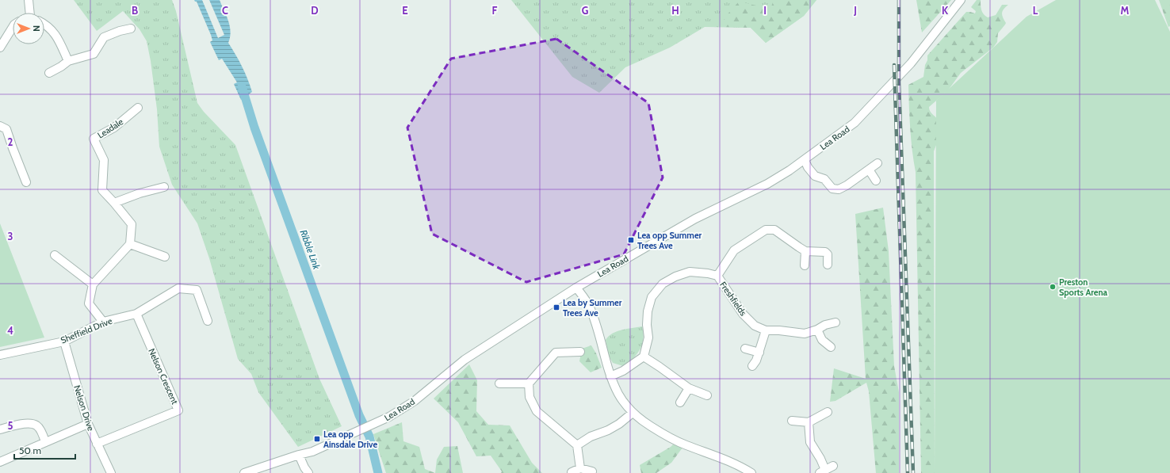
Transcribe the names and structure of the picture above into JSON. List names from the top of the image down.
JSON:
{
  "streets": {
    "street": [
      "Leadale",
      "Lea Road",
      "Freshfields",
      "Sheffield Drive",
      "Nelson Crescent",
      "Nelson Drive"
    ]
  },
  "crossings": [
    ["Sheffield Drive", "Nelson Crescent"],
    ["Sheffield Drive", "Nelson Drive"],
    ["Nelson Crescent", "Nelson Drive"]
  ],
  "water": ["Ribble Link"],
  "places": {
    "transit": ["Lea opp Summer Trees Ave", "Lea by Summer Trees Ave", "Lea opp Ainsdale Drive"],
    "other": ["Preston Sports Arena"]
  },
  "scale_bar": "50 m",
  "north": "right",
  "grid": {
    "columns": [
      "B",
      "C",
      "D",
      "E",
      "F",
      "G",
      "H",
      "I",
      "J",
      "K",
      "L",
      "M"
    ],
    "rows": [
      "2",
      "3",
      "4",
      "5"
    ]
  }
}
